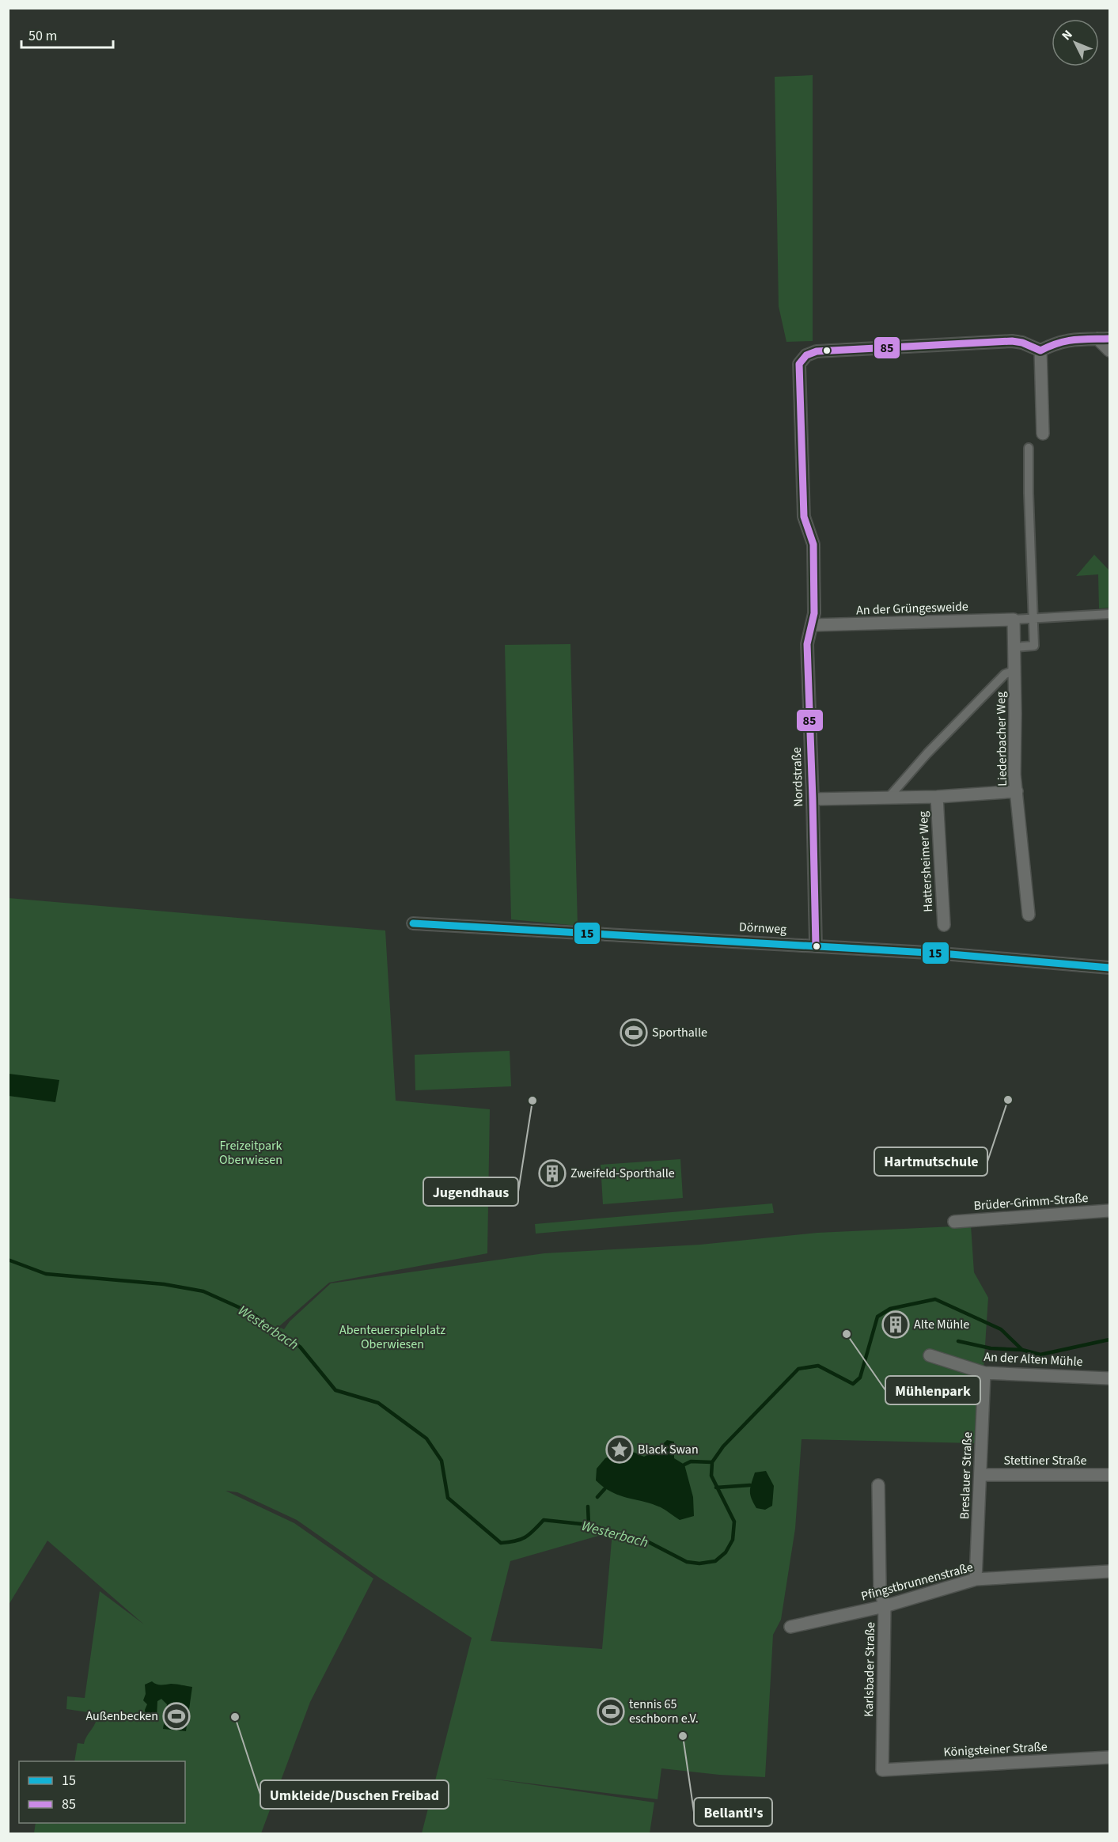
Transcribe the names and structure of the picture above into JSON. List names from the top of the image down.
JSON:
{
  "streets": {
    "street": [
      "An der Grüngesweide",
      "Liederbacher Weg",
      "Nordstraße",
      "Hattersheimer Weg",
      "Dörnweg",
      "Brüder-Grimm-Straße",
      "An der Alten Mühle",
      "Stettiner Straße",
      "Breslauer Straße",
      "Pfingstbrunnenstraße",
      "Karlsbader Straße",
      "Königsteiner Straße"
    ]
  },
  "crossings": [
    ["An der Grüngesweide", "Liederbacher Weg"],
    ["An der Grüngesweide", "Nordstraße"],
    ["Liederbacher Weg", "Hattersheimer Weg"],
    ["Nordstraße", "Hattersheimer Weg"],
    ["Nordstraße", "Dörnweg"],
    ["An der Alten Mühle", "Breslauer Straße"],
    ["Stettiner Straße", "Breslauer Straße"],
    ["Breslauer Straße", "Pfingstbrunnenstraße"],
    ["Pfingstbrunnenstraße", "Karlsbader Straße"],
    ["Karlsbader Straße", "Königsteiner Straße"]
  ],
  "water": ["Westerbach"],
  "parks": ["Freizeitpark Oberwiesen", "Abenteuerspielplatz Oberwiesen"],
  "places": {
    "sports": ["Sporthalle", "tennis 65 eschborn e.V.", "Außenbecken"],
    "other": [
      "Hartmutschule",
      "Jugendhaus",
      "Mühlenpark",
      "Umkleide/Duschen Freibad",
      "Bellanti's"
    ],
    "building": ["Zweifeld-Sporthalle", "Alte Mühle"],
    "place": ["Black Swan"]
  },
  "lines": ["transit line 85", "transit line 15"],
  "legend": ["15", "85"],
  "scale_bar": "50 m",
  "north": "top left"
}
